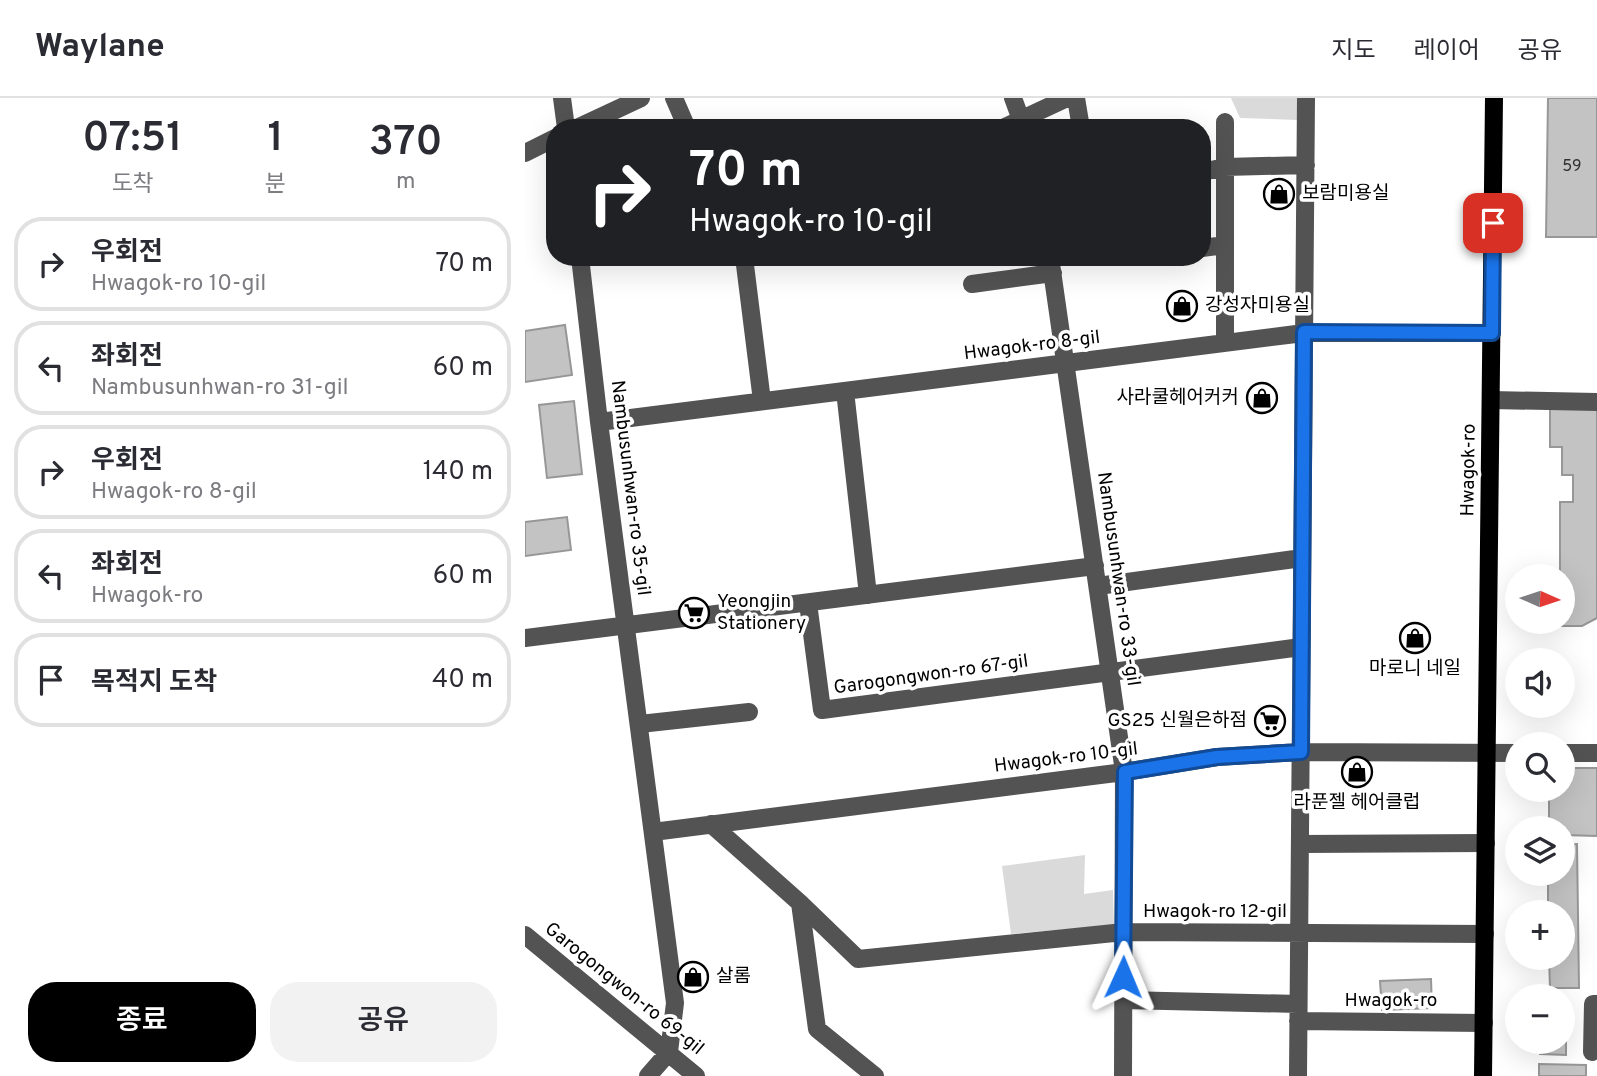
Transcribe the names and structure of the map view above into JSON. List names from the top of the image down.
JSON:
{
  "streets": {
    "main road": ["Hwagok-ro"],
    "street": [
      "Hwagok-ro 8-gil",
      "Nambusunhwan-ro 35-gil",
      "Nambusunhwan-ro 33-gil",
      "Garogongwon-ro 67-gil",
      "Hwagok-ro 10-gil",
      "Hwagok-ro 12-gil",
      "Garogongwon-ro 69-gil"
    ]
  },
  "crossings": [
    ["Hwagok-ro 8-gil", "Hwagok-ro"],
    ["Hwagok-ro 8-gil", "Nambusunhwan-ro 35-gil"],
    ["Hwagok-ro 8-gil", "Nambusunhwan-ro 33-gil"],
    ["Hwagok-ro", "Nambusunhwan-ro 33-gil"],
    ["Hwagok-ro", "Hwagok-ro 10-gil"],
    ["Hwagok-ro", "Hwagok-ro 12-gil"],
    ["Nambusunhwan-ro 35-gil", "Hwagok-ro 10-gil"],
    ["Nambusunhwan-ro 35-gil", "Garogongwon-ro 69-gil"],
    ["Nambusunhwan-ro 33-gil", "Garogongwon-ro 67-gil"],
    ["Nambusunhwan-ro 33-gil", "Hwagok-ro 10-gil"],
    ["Nambusunhwan-ro 33-gil", "Hwagok-ro 12-gil"],
    ["Hwagok-ro 10-gil", "Hwagok-ro 12-gil"]
  ],
  "places": {
    "shop": [
      "보람미용실",
      "강성자미용실",
      "사라쿨헤어커커",
      "마로니 네일",
      "라푼젤 헤어클럽",
      "살롬"
    ],
    "supermarket": ["Yeongjin Stationery", "GS25 신월은하점"]
  },
  "house_numbers": ["59"],
  "north": "right",
  "page": {
    "header": "Waylane",
    "nav": ["지도", "레이어", "공유"],
    "eta": [
      "07:51",
      "도착",
      "1",
      "분",
      "370",
      "m"
    ],
    "turn": ["70 m", "Hwagok-ro 10-gil"],
    "list": [
      {
        "name": "우회전",
        "note": "Hwagok-ro 10-gil",
        "value": "70 m"
      },
      {
        "name": "좌회전",
        "note": "Nambusunhwan-ro 31-gil",
        "value": "60 m"
      },
      {
        "name": "우회전",
        "note": "Hwagok-ro 8-gil",
        "value": "140 m"
      },
      {
        "name": "좌회전",
        "note": "Hwagok-ro",
        "value": "60 m"
      },
      {
        "name": "목적지 도착",
        "value": "40 m"
      }
    ],
    "map_buttons": ["+", "−"],
    "buttons": ["종료", "공유"]
  }
}
